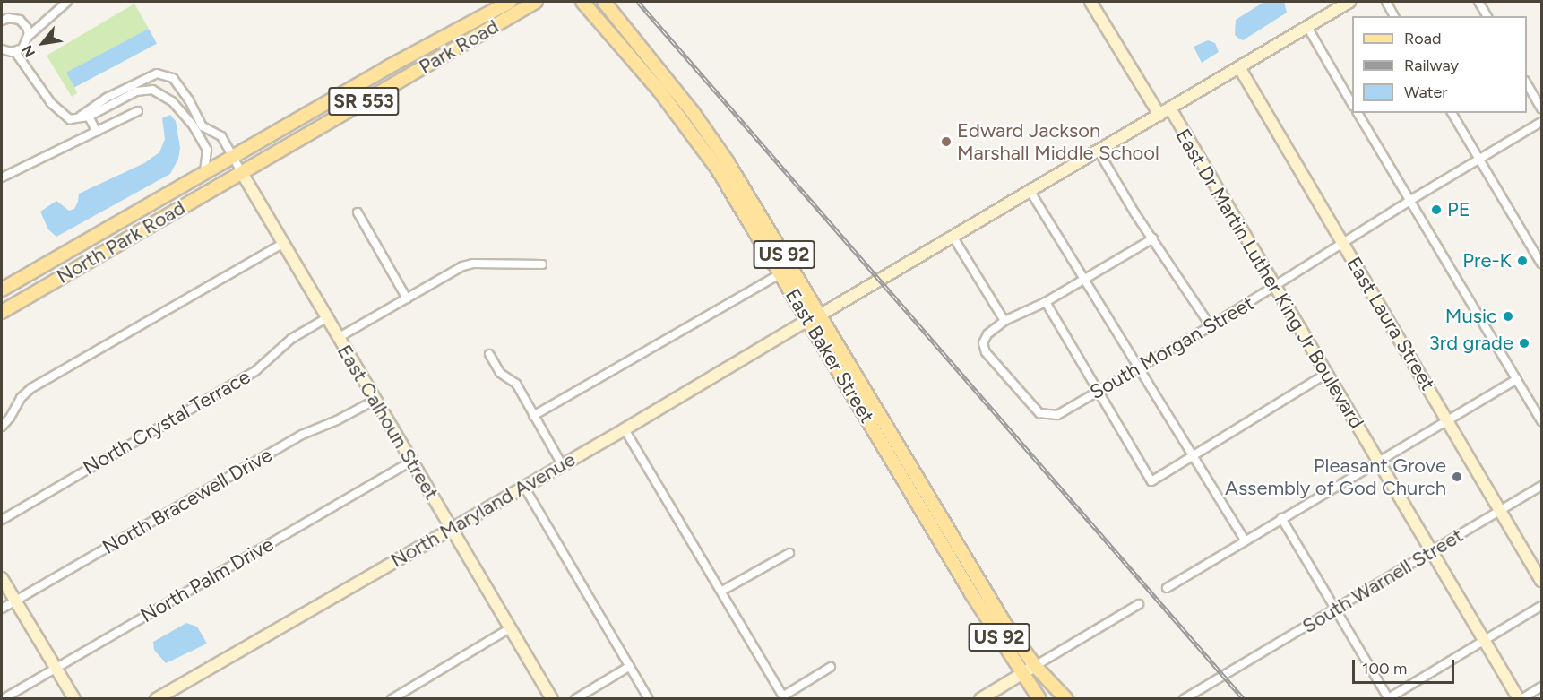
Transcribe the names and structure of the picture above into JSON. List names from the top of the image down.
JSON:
{
  "streets": {
    "main road": [
      "Park Road",
      "SR 553",
      "North Park Road",
      "US 92",
      "East Baker Street"
    ],
    "street": [
      "East Dr Martin Luther King Jr Boulevard",
      "East Laura Street",
      "South Morgan Street",
      "North Crystal Terrace",
      "East Calhoun Street",
      "North Bracewell Drive",
      "North Maryland Avenue",
      "North Palm Drive",
      "South Warnell Street"
    ]
  },
  "crossings": [
    ["Park Road", "North Park Road"],
    ["Park Road", "East Calhoun Street"],
    ["North Park Road", "East Calhoun Street"],
    ["US 92", "East Baker Street"],
    ["East Dr Martin Luther King Jr Boulevard", "South Morgan Street"],
    ["East Dr Martin Luther King Jr Boulevard", "North Maryland Avenue"],
    ["East Dr Martin Luther King Jr Boulevard", "South Warnell Street"],
    ["East Laura Street", "South Morgan Street"],
    ["East Laura Street", "North Maryland Avenue"],
    ["East Laura Street", "South Warnell Street"],
    ["East Baker Street", "North Maryland Avenue"],
    ["North Crystal Terrace", "East Calhoun Street"],
    ["East Calhoun Street", "North Bracewell Drive"],
    ["East Calhoun Street", "North Maryland Avenue"],
    ["East Calhoun Street", "North Palm Drive"]
  ],
  "places": [
    "Edward Jackson Marshall Middle School",
    "PE",
    "Pre-K",
    "Music",
    "3rd grade",
    "Pleasant Grove Assembly of God Church"
  ],
  "legend": ["Road", "Railway", "Water"],
  "scale_bar": "100 m",
  "north": "bottom left"
}
